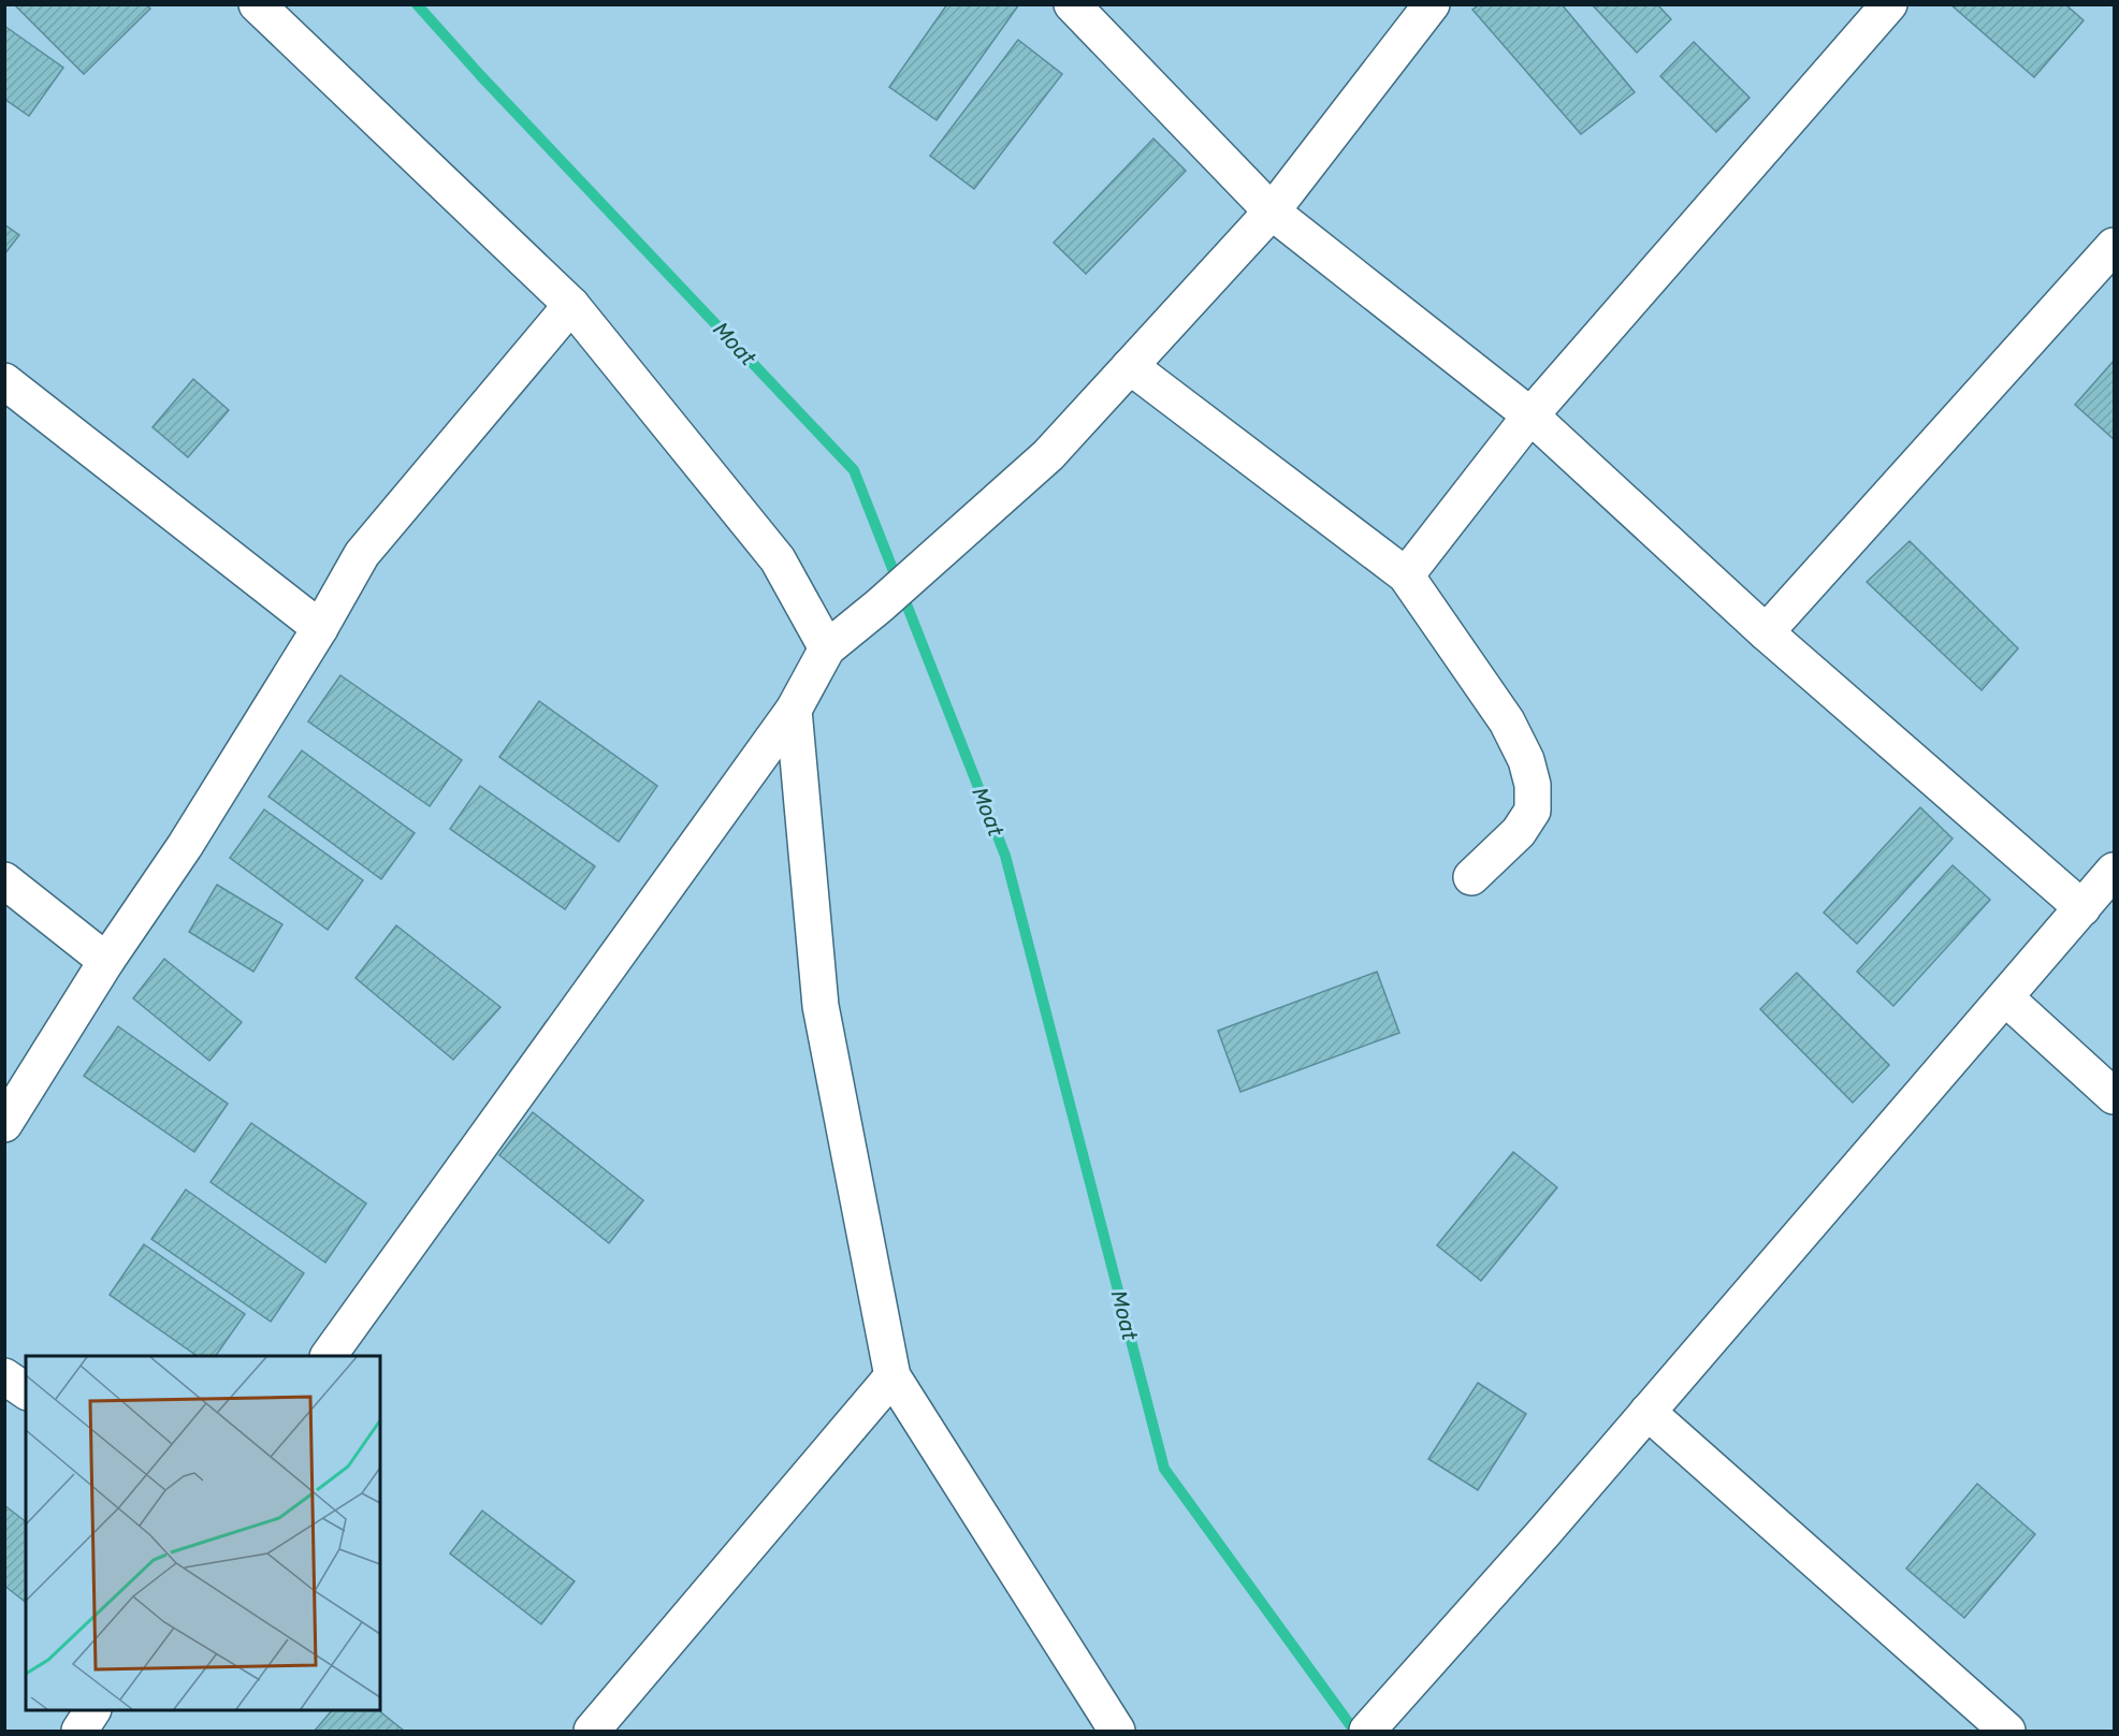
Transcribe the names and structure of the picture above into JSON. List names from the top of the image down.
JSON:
{
  "water": ["Moat"]
}
